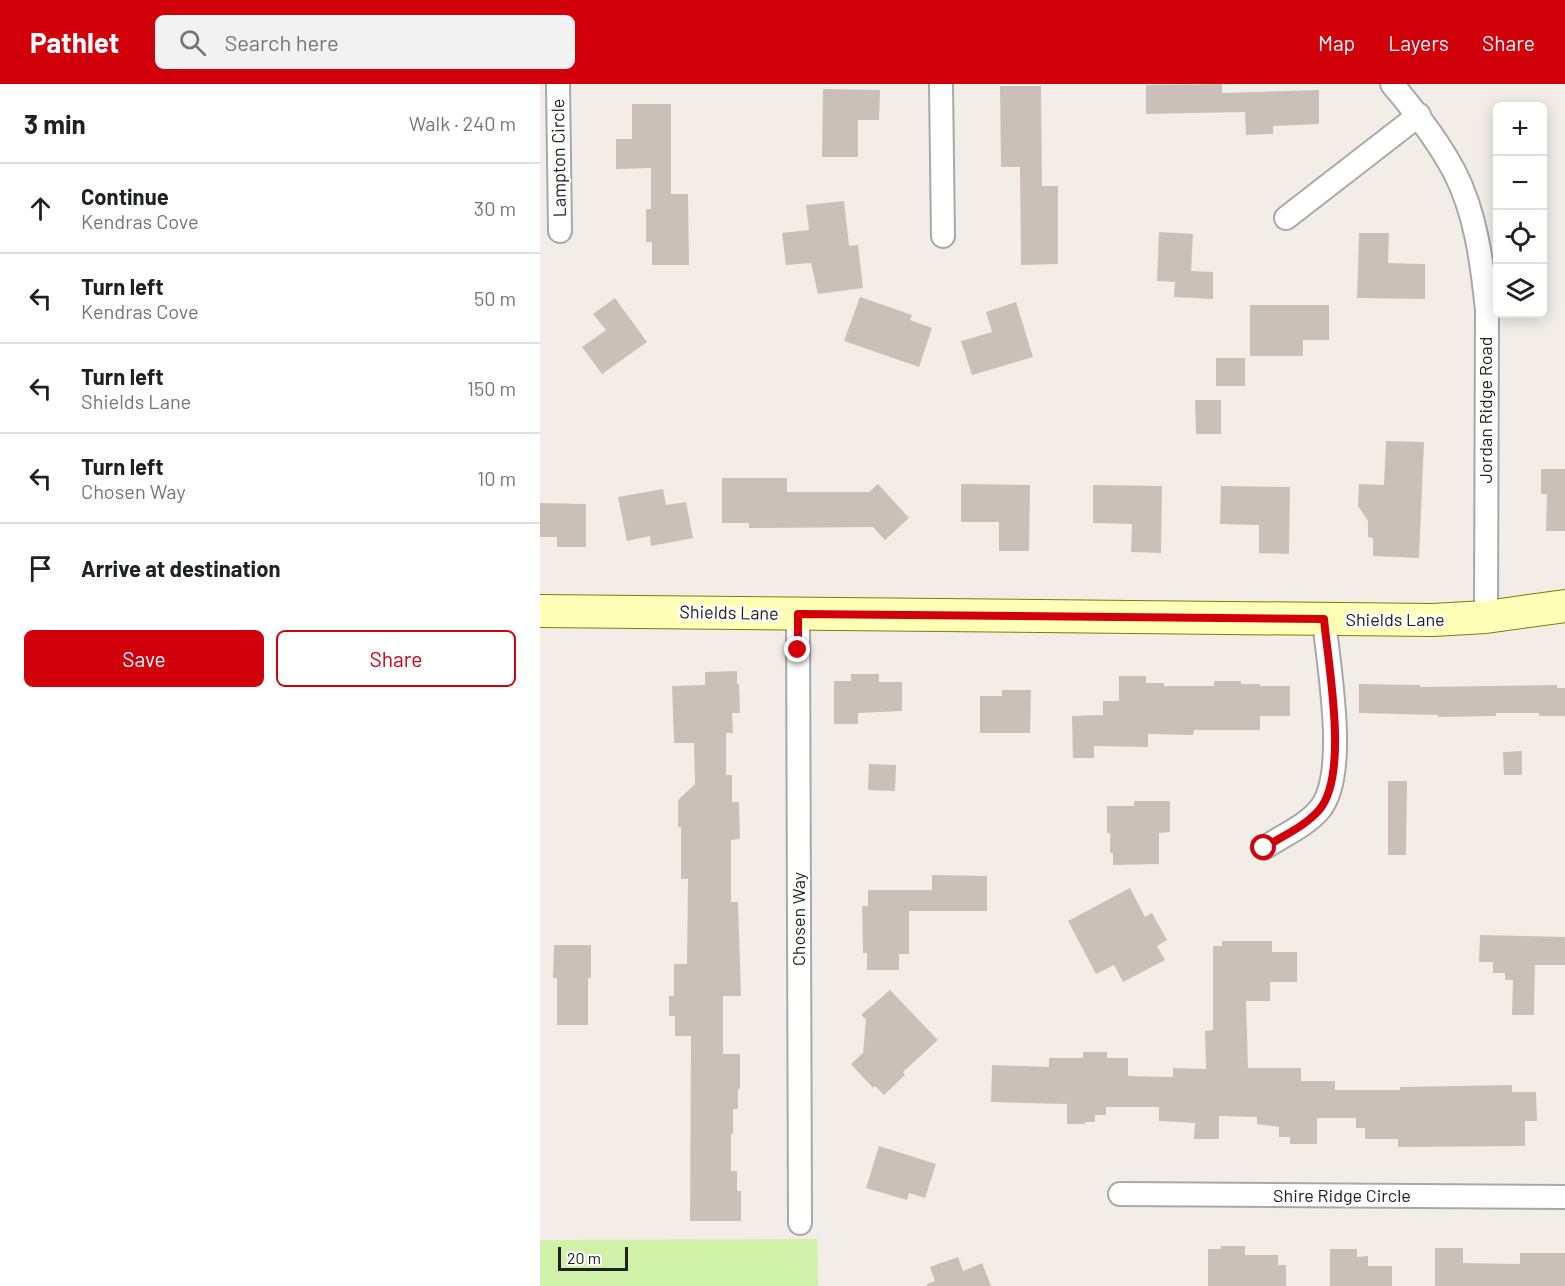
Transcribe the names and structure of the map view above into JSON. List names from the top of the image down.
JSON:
{
  "streets": {
    "main road": ["Shields Lane"],
    "street": [
      "Lampton Circle",
      "Jordan Ridge Road",
      "Chosen Way",
      "Shire Ridge Circle"
    ]
  },
  "crossings": [
    ["Jordan Ridge Road", "Shields Lane"],
    ["Shields Lane", "Chosen Way"]
  ],
  "scale_bar": "20 m",
  "page": {
    "header": "Pathlet",
    "search": "Search here",
    "nav": ["Map", "Layers", "Share"],
    "heading": ["3 min", "Walk · 240 m"],
    "map_buttons": ["+", "−"],
    "list": [
      ["Continue", "Kendras Cove", "30 m"],
      ["Turn left", "Kendras Cove", "50 m"],
      ["Turn left", "Shields Lane", "150 m"],
      ["Turn left", "Chosen Way", "10 m"],
      "Arrive at destination"
    ],
    "buttons": ["Save", "Share"],
    "scale": "20 m"
  }
}
